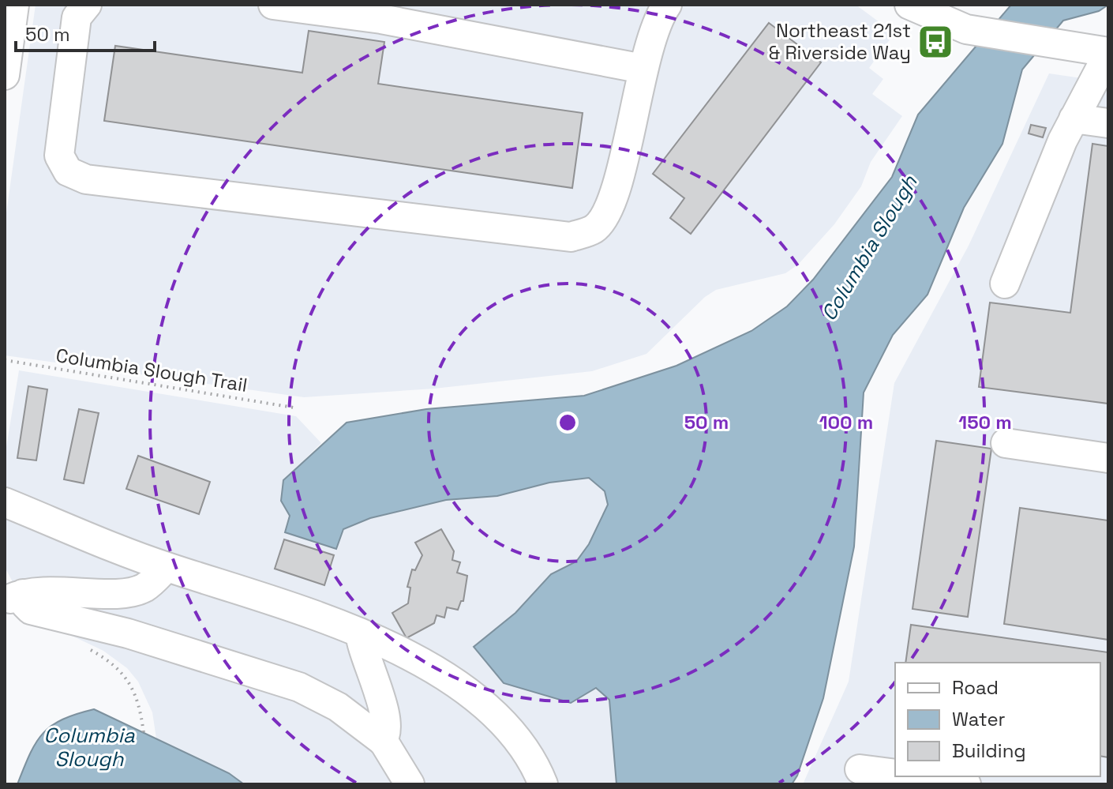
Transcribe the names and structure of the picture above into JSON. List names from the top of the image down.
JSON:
{
  "streets": {
    "path": ["Columbia Slough Trail"]
  },
  "water": ["Columbia Slough"],
  "places": {
    "bus stop": ["Northeast 21st & Riverside Way"]
  },
  "legend": ["Road", "Water", "Building"],
  "scale_bar": "50 m",
  "rings": ["50 m", "100 m", "150 m"]
}
